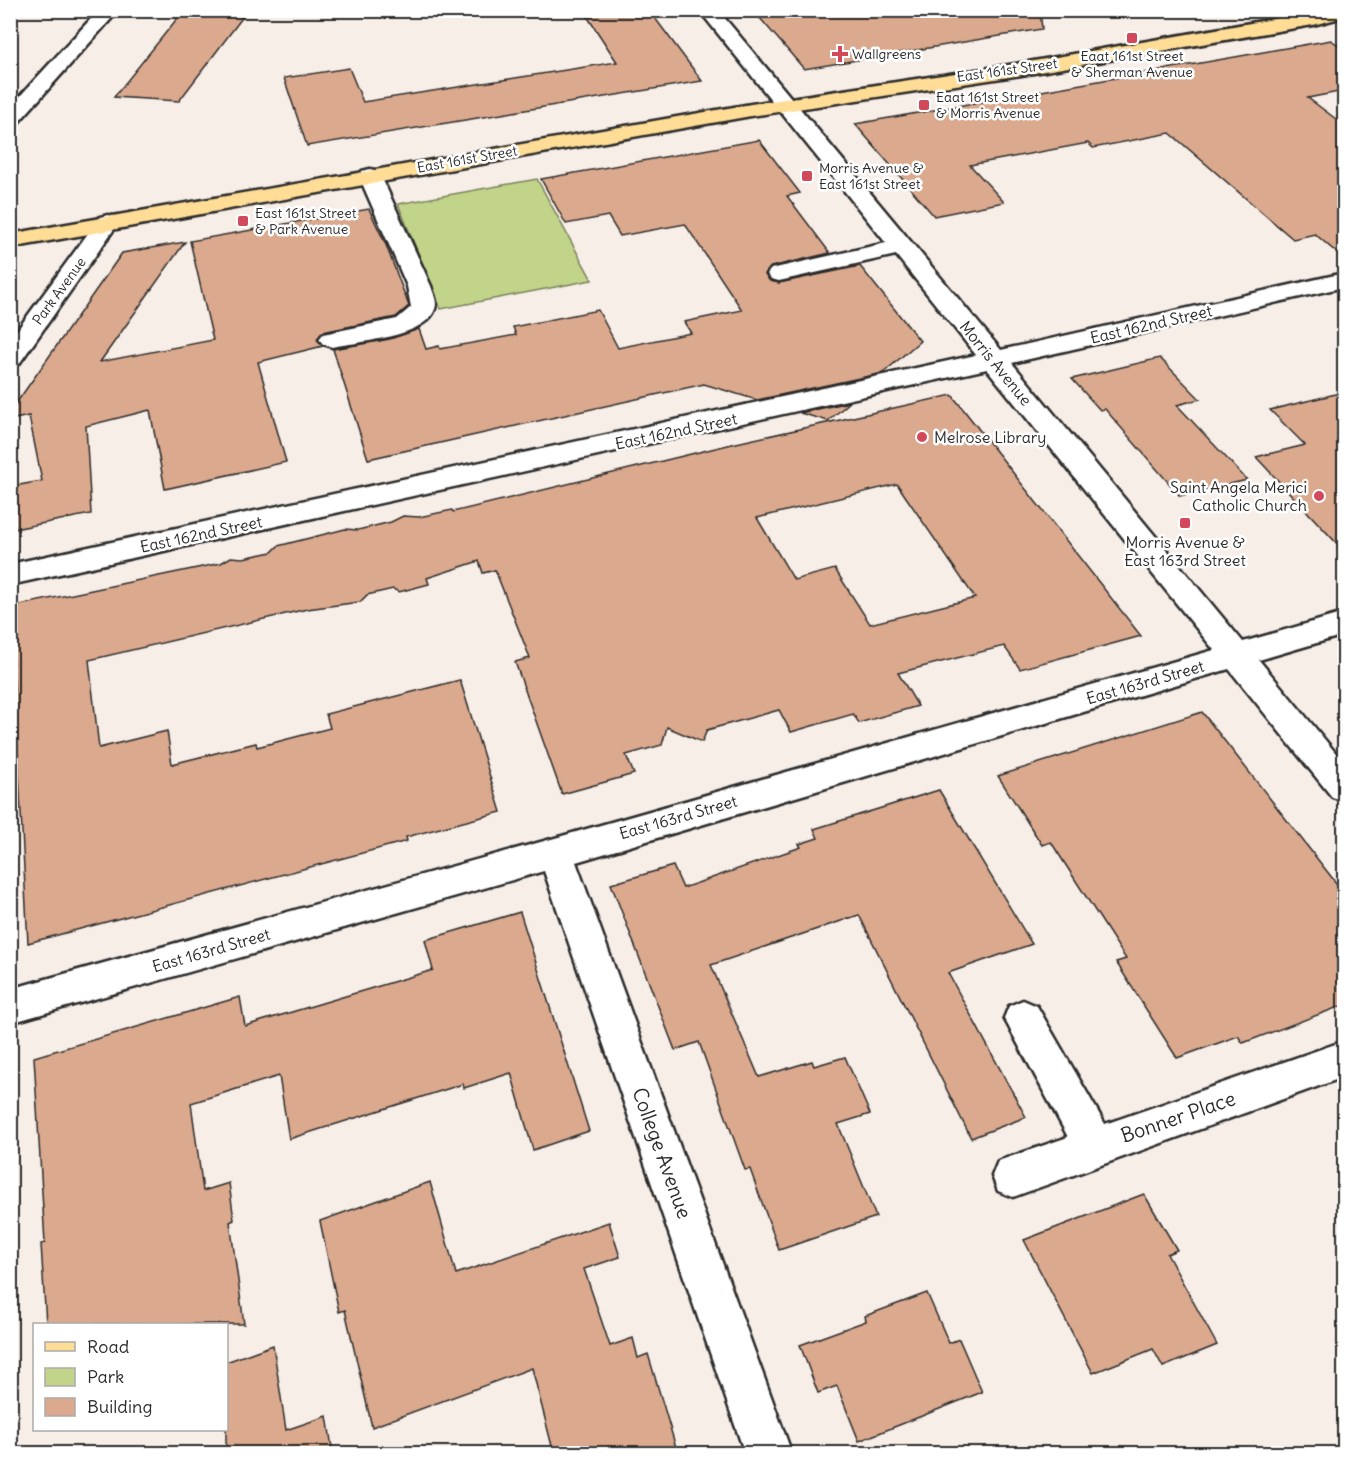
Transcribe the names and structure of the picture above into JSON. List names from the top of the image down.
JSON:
{
  "streets": {
    "main road": ["East 161st Street"],
    "street": [
      "Park Avenue",
      "East 162nd Street",
      "Morris Avenue",
      "East 163rd Street",
      "Bonner Place",
      "College Avenue"
    ]
  },
  "crossings": [
    ["East 161st Street", "Park Avenue"],
    ["East 161st Street", "Morris Avenue"],
    ["East 162nd Street", "Morris Avenue"],
    ["Morris Avenue", "East 163rd Street"],
    ["East 163rd Street", "College Avenue"]
  ],
  "places": {
    "transit": [
      "Eaat 161st Street & Sherman Avenue",
      "Eaat 161st Street & Morris Avenue",
      "Morris Avenue & East 161st Street",
      "East 161st Street & Park Avenue",
      "Morris Avenue & East 163rd Street"
    ],
    "health": ["Wallgreens"],
    "other": ["Melrose Library", "Saint Angela Merici Catholic Church"]
  },
  "legend": ["Road", "Park", "Building"]
}
